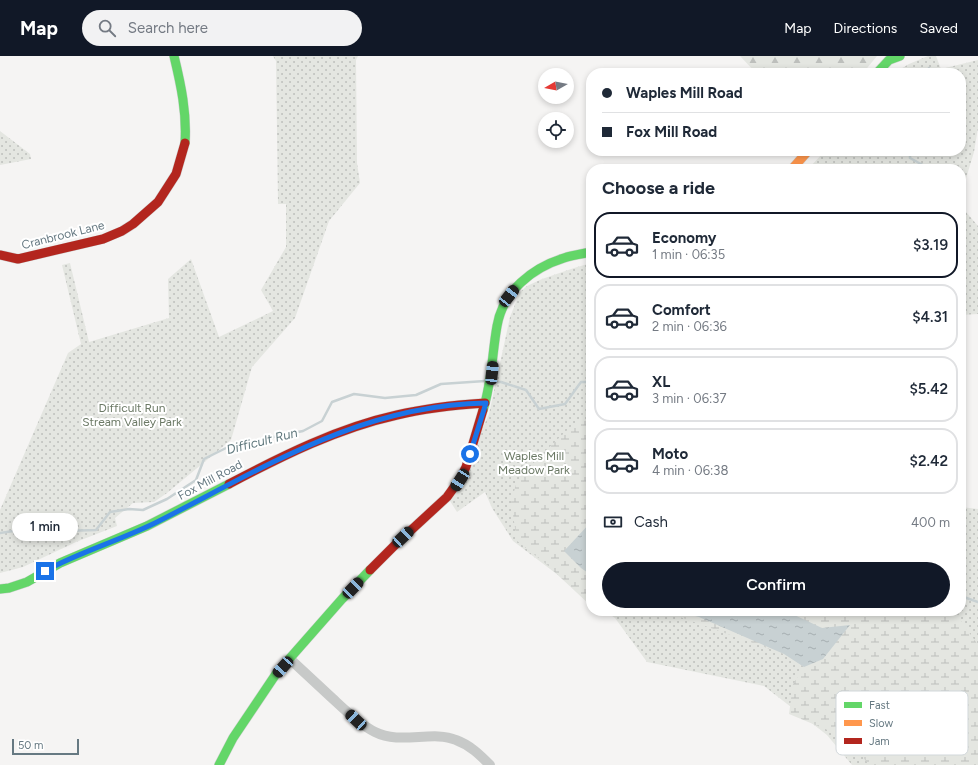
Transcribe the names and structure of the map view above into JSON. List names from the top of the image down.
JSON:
{
  "streets": {
    "main road": ["Cranbrook Lane", "Fox Mill Road"]
  },
  "water": ["Difficult Run"],
  "parks": ["Difficult Run Stream Valley Park", "Waples Mill Meadow Park"],
  "legend": ["Fast", "Slow", "Jam"],
  "scale_bar": "50 m",
  "north": "left",
  "page": {
    "header": "Map",
    "search": "Search here",
    "nav": ["Map", "Directions", "Saved"],
    "banner": ["Waples Mill Road", "Fox Mill Road"],
    "heading": "Choose a ride",
    "list": [
      {
        "name": "Economy",
        "note": "1 min · 06:35",
        "value": "$3.19"
      },
      {
        "name": "Comfort",
        "note": "2 min · 06:36",
        "value": "$4.31"
      },
      {
        "name": "XL",
        "note": "3 min · 06:37",
        "value": "$5.42"
      },
      {
        "name": "Moto",
        "note": "4 min · 06:38",
        "value": "$2.42"
      }
    ],
    "pay": ["Cash", "400 m"],
    "bubble": "1 min",
    "buttons": "Confirm",
    "scale": "50 m"
  }
}
